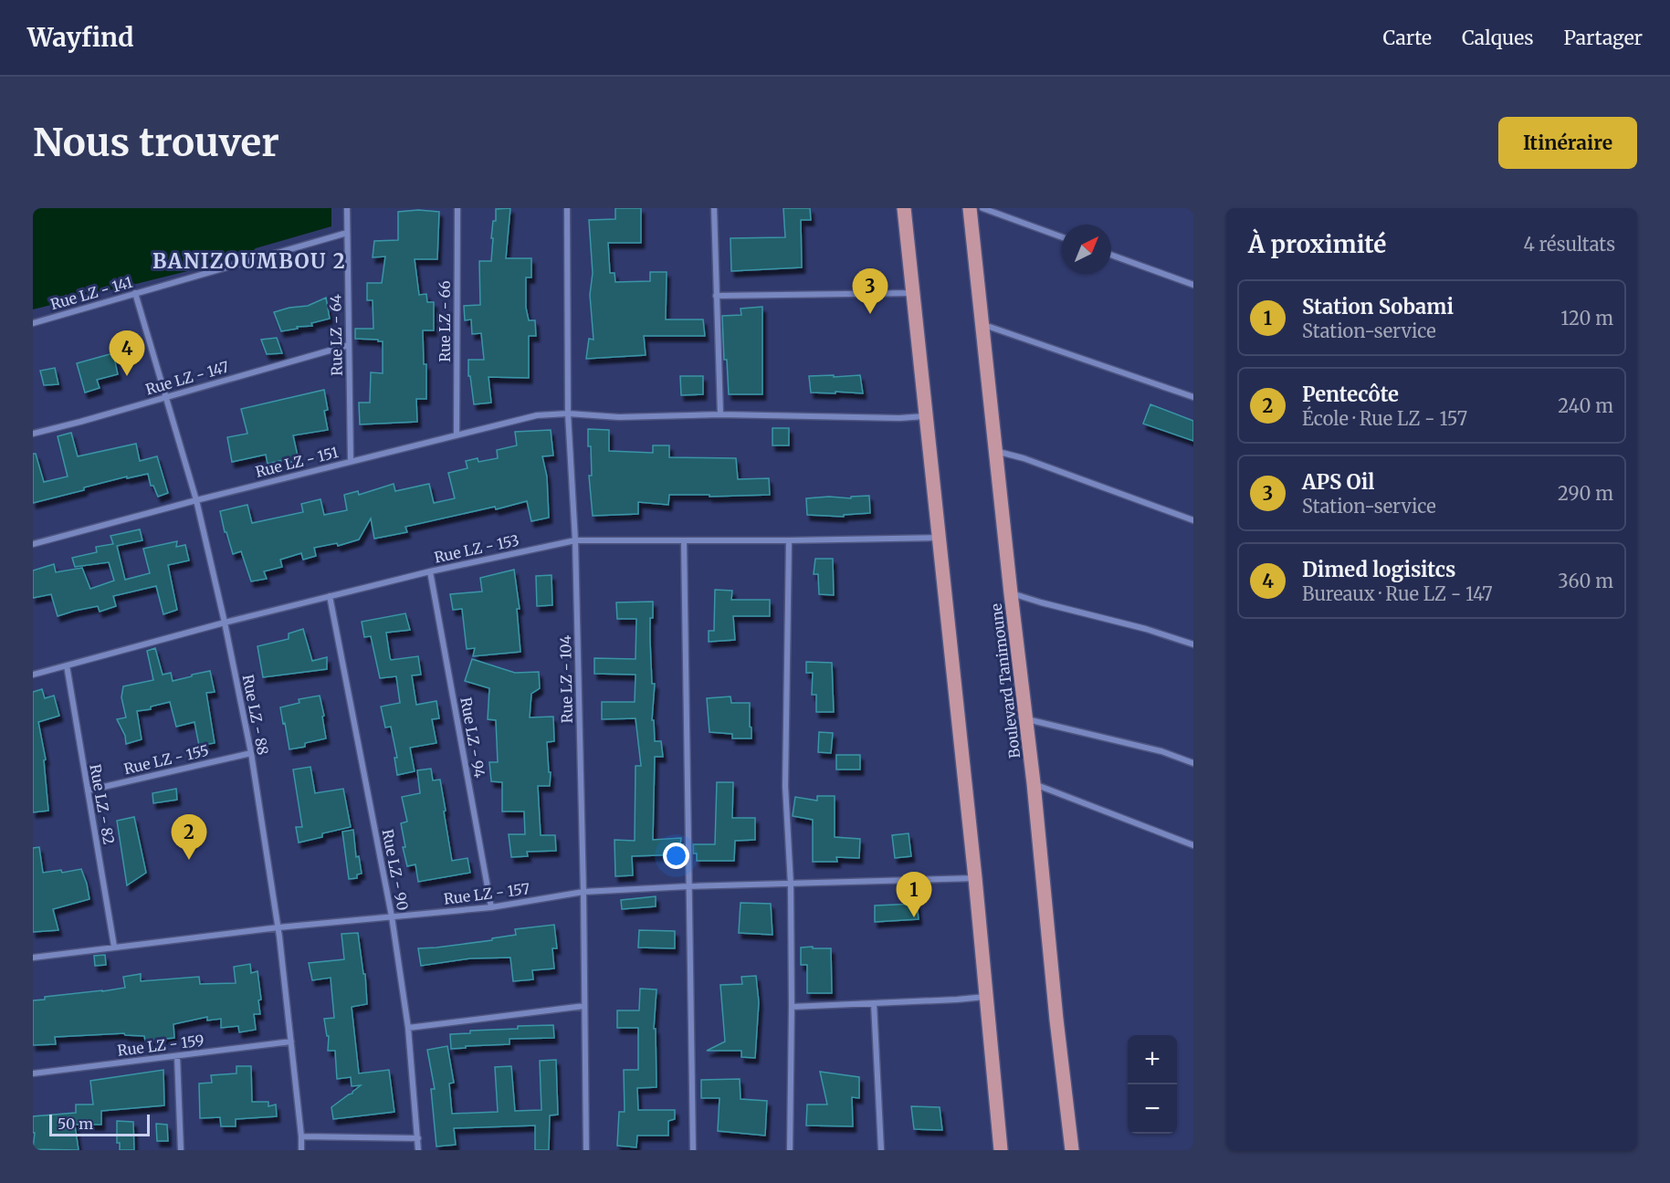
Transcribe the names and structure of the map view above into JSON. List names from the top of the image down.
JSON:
{
  "streets": {
    "main road": ["Boulevard Tanimoune"],
    "street": [
      "Rue LZ - 141",
      "Rue LZ - 66",
      "Rue LZ - 64",
      "Rue LZ - 147",
      "Rue LZ - 151",
      "Rue LZ - 153",
      "Rue LZ - 104",
      "Rue LZ - 88",
      "Rue LZ - 94",
      "Rue LZ - 155",
      "Rue LZ - 82",
      "Rue LZ - 90",
      "Rue LZ - 157",
      "Rue LZ - 159"
    ]
  },
  "crossings": [
    ["Rue LZ - 141", "Rue LZ - 64"],
    ["Rue LZ - 141", "Rue LZ - 88"],
    ["Rue LZ - 66", "Rue LZ - 151"],
    ["Rue LZ - 64", "Rue LZ - 147"],
    ["Rue LZ - 64", "Rue LZ - 151"],
    ["Rue LZ - 147", "Rue LZ - 88"],
    ["Rue LZ - 151", "Rue LZ - 104"],
    ["Rue LZ - 151", "Rue LZ - 88"],
    ["Rue LZ - 153", "Rue LZ - 104"],
    ["Rue LZ - 153", "Rue LZ - 88"],
    ["Rue LZ - 153", "Rue LZ - 94"],
    ["Rue LZ - 153", "Rue LZ - 82"],
    ["Rue LZ - 153", "Rue LZ - 90"],
    ["Rue LZ - 104", "Rue LZ - 157"],
    ["Rue LZ - 88", "Rue LZ - 155"],
    ["Rue LZ - 88", "Rue LZ - 157"],
    ["Rue LZ - 88", "Rue LZ - 159"],
    ["Rue LZ - 94", "Rue LZ - 157"],
    ["Rue LZ - 155", "Rue LZ - 82"],
    ["Rue LZ - 82", "Rue LZ - 157"],
    ["Rue LZ - 90", "Rue LZ - 157"]
  ],
  "districts": ["BANIZOUMBOU 2"],
  "scale_bar": "50 m",
  "north": "top right",
  "page": {
    "header": "Wayfind",
    "nav": ["Carte", "Calques", "Partager"],
    "buttons": "Itinéraire",
    "title": "Nous trouver",
    "heading": ["À proximité", "4 résultats"],
    "pins": [
      "3",
      "4",
      "2",
      "1"
    ],
    "list": [
      {
        "mark": "1",
        "name": "Station Sobami",
        "note": "Station-service",
        "value": "120 m"
      },
      {
        "mark": "2",
        "name": "Pentecôte",
        "note": "École · Rue LZ - 157",
        "value": "240 m"
      },
      {
        "mark": "3",
        "name": "APS Oil",
        "note": "Station-service",
        "value": "290 m"
      },
      {
        "mark": "4",
        "name": "Dimed logisitcs",
        "note": "Bureaux · Rue LZ - 147",
        "value": "360 m"
      }
    ],
    "map_buttons": ["+", "−"],
    "scale": "50 m"
  }
}
